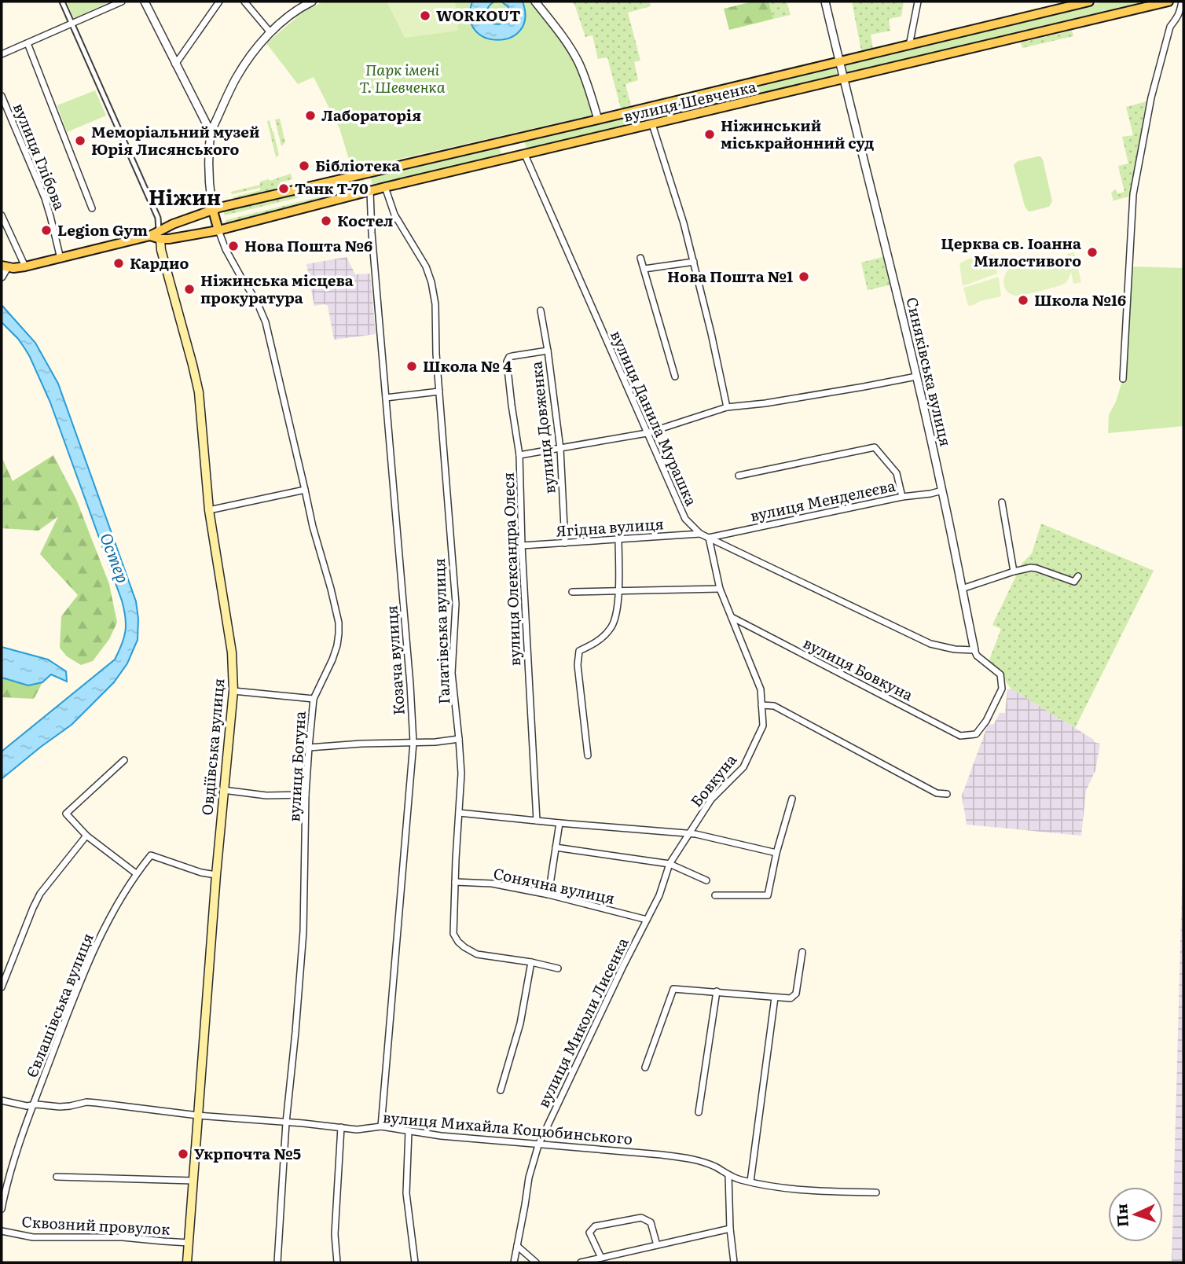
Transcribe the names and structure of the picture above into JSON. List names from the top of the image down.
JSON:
{
  "streets": {
    "main road": ["вулиця Шевченка", "Овдіївська вулиця"],
    "street": [
      "вулиця Глібова",
      "Синяківська вулиця",
      "вулиця Данила Мурашка",
      "вулиця Довженка",
      "вулиця Менделєєва",
      "Ягідна вулиця",
      "вулиця Олександра Олеся",
      "Галатівська вулиця",
      "Козача вулиця",
      "вулиця Бовкуна",
      "вулиця Богуна",
      "Бовкуна",
      "Сонячна вулиця",
      "Євлашівська вулиця",
      "вулиця Миколи Лисенка",
      "вулиця Михайла Коцюбинського",
      "Сквозний провулок"
    ]
  },
  "crossings": [
    ["вулиця Шевченка", "Синяківська вулиця"],
    ["вулиця Шевченка", "вулиця Данила Мурашка"],
    ["вулиця Шевченка", "Галатівська вулиця"],
    ["вулиця Шевченка", "Козача вулиця"],
    ["вулиця Шевченка", "Овдіївська вулиця"],
    ["вулиця Шевченка", "вулиця Богуна"],
    ["Синяківська вулиця", "вулиця Данила Мурашка"],
    ["Синяківська вулиця", "вулиця Менделєєва"],
    ["Синяківська вулиця", "вулиця Бовкуна"],
    ["вулиця Данила Мурашка", "вулиця Менделєєва"],
    ["вулиця Данила Мурашка", "Ягідна вулиця"],
    ["вулиця Данила Мурашка", "вулиця Бовкуна"],
    ["вулиця Данила Мурашка", "Бовкуна"],
    ["вулиця Довженка", "Ягідна вулиця"],
    ["вулиця Довженка", "вулиця Олександра Олеся"],
    ["вулиця Менделєєва", "Бовкуна"],
    ["Ягідна вулиця", "вулиця Олександра Олеся"],
    ["Галатівська вулиця", "Сонячна вулиця"],
    ["Козача вулиця", "вулиця Михайла Коцюбинського"],
    ["вулиця Бовкуна", "Бовкуна"],
    ["Овдіївська вулиця", "Євлашівська вулиця"],
    ["Овдіївська вулиця", "вулиця Михайла Коцюбинського"],
    ["Овдіївська вулиця", "Сквозний провулок"],
    ["вулиця Богуна", "вулиця Михайла Коцюбинського"],
    ["Бовкуна", "вулиця Миколи Лисенка"],
    ["Сонячна вулиця", "вулиця Миколи Лисенка"],
    ["Євлашівська вулиця", "вулиця Михайла Коцюбинського"],
    ["вулиця Миколи Лисенка", "вулиця Михайла Коцюбинського"]
  ],
  "districts": ["Ніжин"],
  "water": ["Остер"],
  "parks": ["Парк імені Т. Шевченка"],
  "places": [
    "WORKOUT",
    "Лабораторія",
    "Ніжинський міськрайонний суд",
    "Меморіальний музей Юрія Лисянського",
    "Бібліотека",
    "Танк Т-70",
    "Костел",
    "Legion Gym",
    "Нова Пошта №6",
    "Церква св. Іоанна Милостивого",
    "Кардио",
    "Нова Пошта №1",
    "Ніжинська місцева прокуратура",
    "Школа №16",
    "Школа № 4",
    "Укрпочта №5"
  ],
  "north": "left"
}
